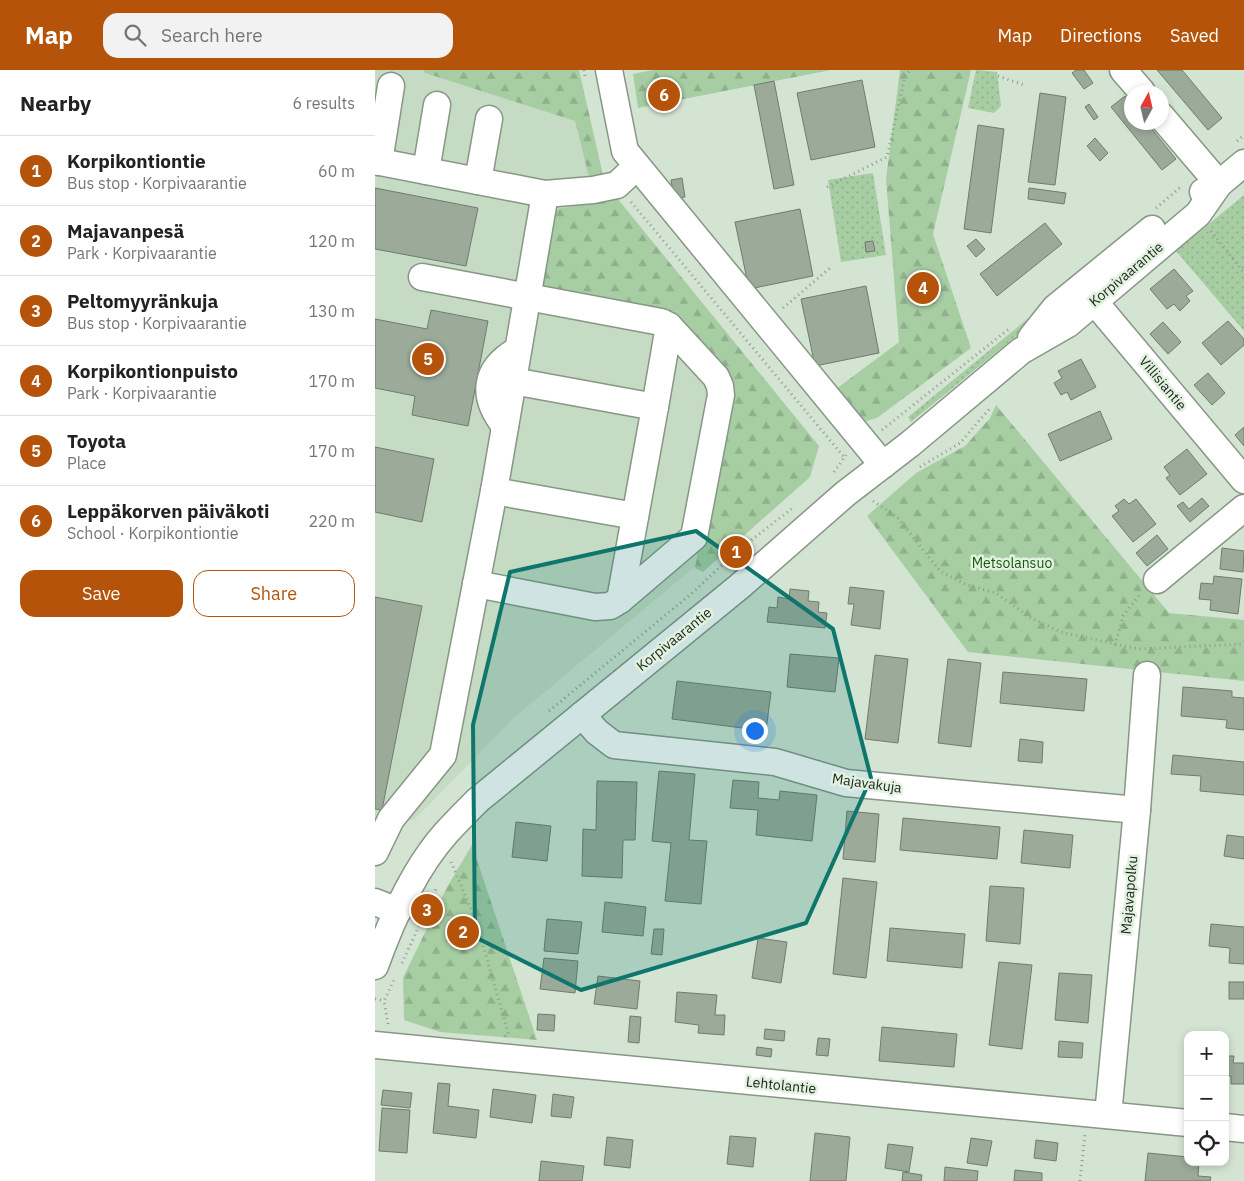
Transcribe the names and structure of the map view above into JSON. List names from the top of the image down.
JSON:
{
  "streets": {
    "street": [
      "Korpivaarantie",
      "Villisiantie",
      "Majavakuja",
      "Majavapolku",
      "Lehtolantie"
    ]
  },
  "crossings": [
    ["Korpivaarantie", "Villisiantie"],
    ["Korpivaarantie", "Majavakuja"],
    ["Majavakuja", "Majavapolku"],
    ["Majavapolku", "Lehtolantie"]
  ],
  "parks": ["Metsolansuo"],
  "north": "top",
  "page": {
    "header": "Map",
    "search": "Search here",
    "nav": ["Map", "Directions", "Saved"],
    "heading": ["Nearby", "6 results"],
    "pins": [
      "6",
      "4",
      "5",
      "1",
      "3",
      "2"
    ],
    "list": [
      {
        "mark": "1",
        "name": "Korpikontiontie",
        "note": "Bus stop · Korpivaarantie",
        "value": "60 m"
      },
      {
        "mark": "2",
        "name": "Majavanpesä",
        "note": "Park · Korpivaarantie",
        "value": "120 m"
      },
      {
        "mark": "3",
        "name": "Peltomyyränkuja",
        "note": "Bus stop · Korpivaarantie",
        "value": "130 m"
      },
      {
        "mark": "4",
        "name": "Korpikontionpuisto",
        "note": "Park · Korpivaarantie",
        "value": "170 m"
      },
      {
        "mark": "5",
        "name": "Toyota",
        "note": "Place",
        "value": "170 m"
      },
      {
        "mark": "6",
        "name": "Leppäkorven päiväkoti",
        "note": "School · Korpikontiontie",
        "value": "220 m"
      }
    ],
    "buttons": ["Save", "Share"],
    "map_buttons": ["+", "−"]
  }
}
